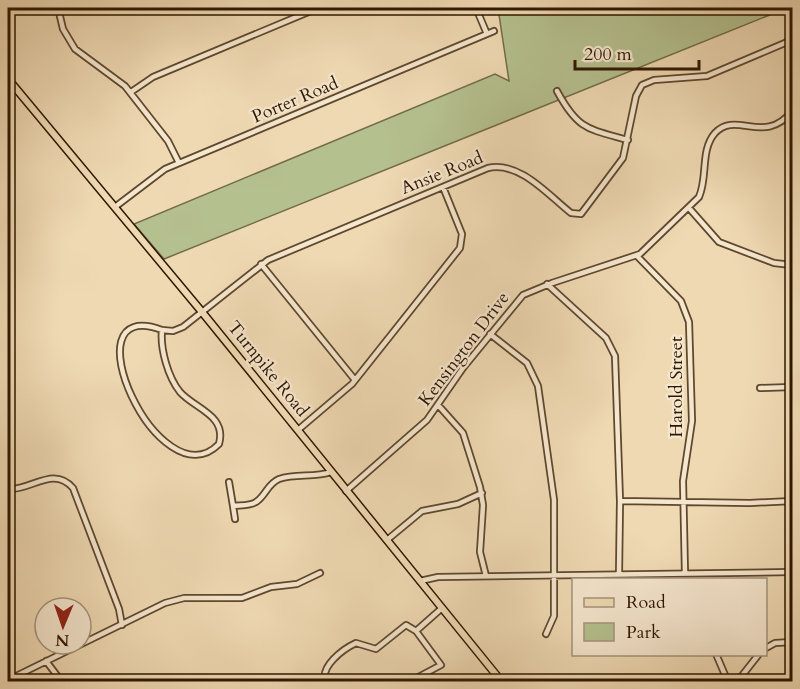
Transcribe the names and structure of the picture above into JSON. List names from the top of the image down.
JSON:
{
  "streets": {
    "main road": ["Turnpike Road"],
    "street": [
      "Porter Road",
      "Ansie Road",
      "Kensington Drive",
      "Harold Street"
    ]
  },
  "crossings": [
    ["Porter Road", "Turnpike Road"],
    ["Ansie Road", "Turnpike Road"],
    ["Kensington Drive", "Turnpike Road"],
    ["Kensington Drive", "Harold Street"]
  ],
  "legend": ["Road", "Park"],
  "scale_bar": "200 m",
  "north": "bottom"
}
